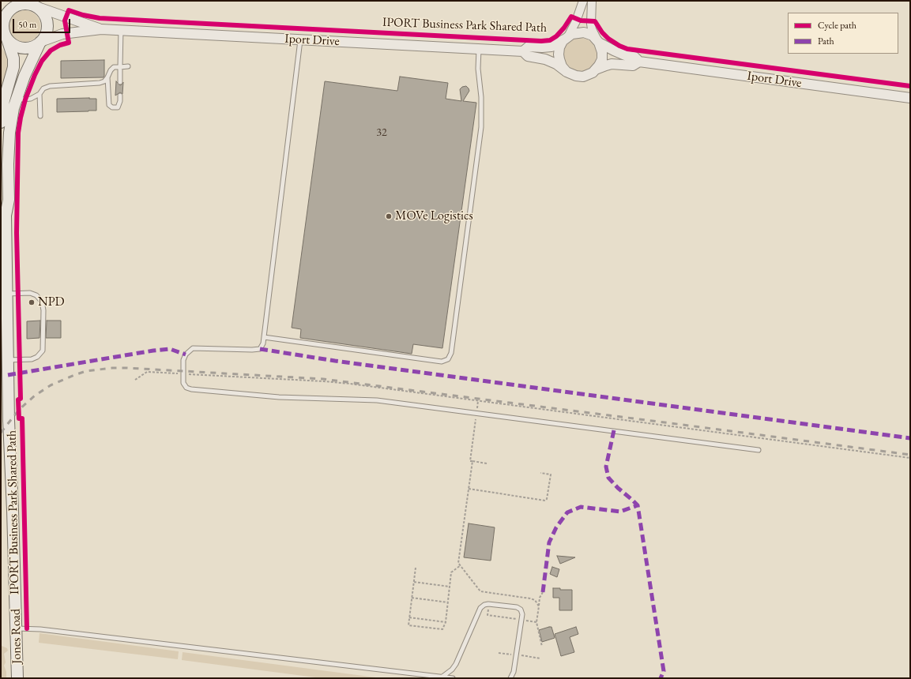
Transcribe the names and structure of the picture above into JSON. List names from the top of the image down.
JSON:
{
  "streets": {
    "main road": ["Jones Road"],
    "street": ["Iport Drive"],
    "cycle path": ["IPORT Business Park Shared Path"]
  },
  "crossings": [
    ["Iport Drive", "Jones Road"]
  ],
  "places": ["MOVe Logistics", "NPD"],
  "house_numbers": ["32"],
  "legend": ["Cycle path", "Path"],
  "scale_bar": "50 m"
}
